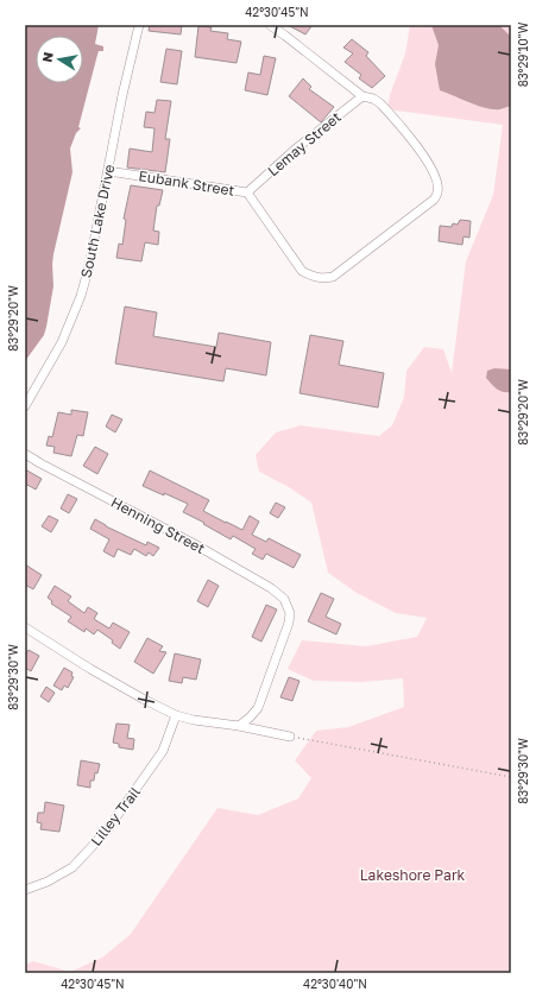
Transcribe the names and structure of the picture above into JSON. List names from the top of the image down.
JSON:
{
  "streets": {
    "street": [
      "Lemay Street",
      "Eubank Street",
      "South Lake Drive",
      "Henning Street",
      "Lilley Trail"
    ]
  },
  "crossings": [
    ["Lemay Street", "Eubank Street"],
    ["Eubank Street", "South Lake Drive"]
  ],
  "parks": ["Lakeshore Park"],
  "north": "left",
  "coordinates": [
    "42°30'45\"N",
    "83°29'10\"W",
    "83°29'20\"W",
    "83°29'30\"W",
    "42°30'40\"N"
  ]
}
